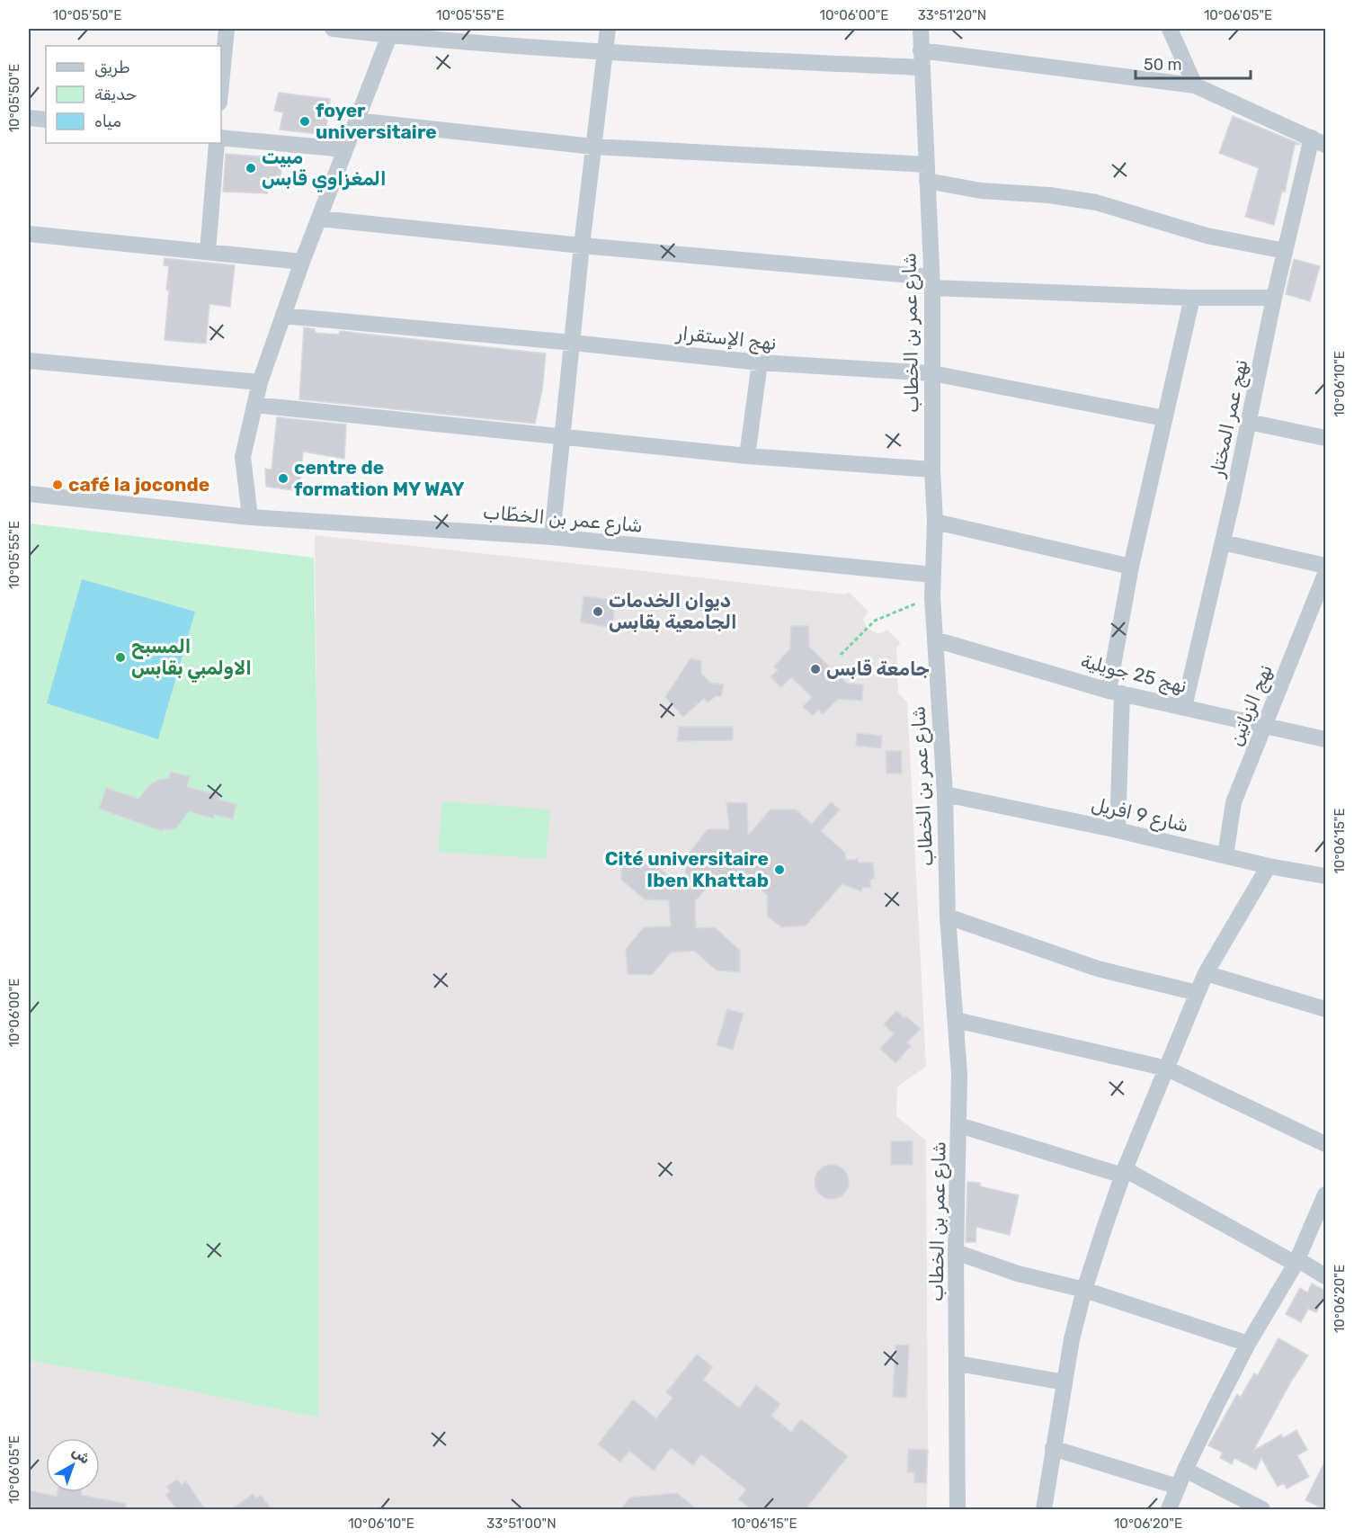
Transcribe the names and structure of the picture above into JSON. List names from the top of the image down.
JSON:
{
  "streets": {
    "street": [
      "شارع عمر بن الخطاب",
      "نهج الإستقرار",
      "نهج عمر المختار",
      "شارع عمر بن الخطّاب",
      "نهج 25 جويلية",
      "نهج الزياتين",
      "شارع 9 افريل"
    ]
  },
  "crossings": [
    ["شارع عمر بن الخطاب", "نهج الإستقرار"],
    ["شارع عمر بن الخطاب", "شارع عمر بن الخطّاب"],
    ["شارع عمر بن الخطاب", "نهج 25 جويلية"],
    ["شارع عمر بن الخطاب", "شارع 9 افريل"],
    ["نهج عمر المختار", "نهج 25 جويلية"],
    ["نهج 25 جويلية", "نهج الزياتين"],
    ["نهج الزياتين", "شارع 9 افريل"]
  ],
  "places": [
    "foyer universitaire",
    "مبيت المغزاوي قابس",
    "centre de formation MY WAY",
    "café la joconde",
    "ديوان الخدمات الجامعية بقابس",
    "المسبح الاولمبي بقابس",
    "جامعة قابس",
    "Cité universitaire Iben Khattab"
  ],
  "legend": ["طريق", "حديقة", "مياه"],
  "scale_bar": "50 m",
  "north": "top right",
  "coordinates": [
    "10°05'50\"E",
    "10°05'55\"E",
    "10°06'00\"E",
    "33°51'20\"N",
    "10°06'05\"E",
    "10°06'10\"E",
    "10°06'15\"E",
    "10°06'20\"E",
    "33°51'00\"N"
  ]
}
